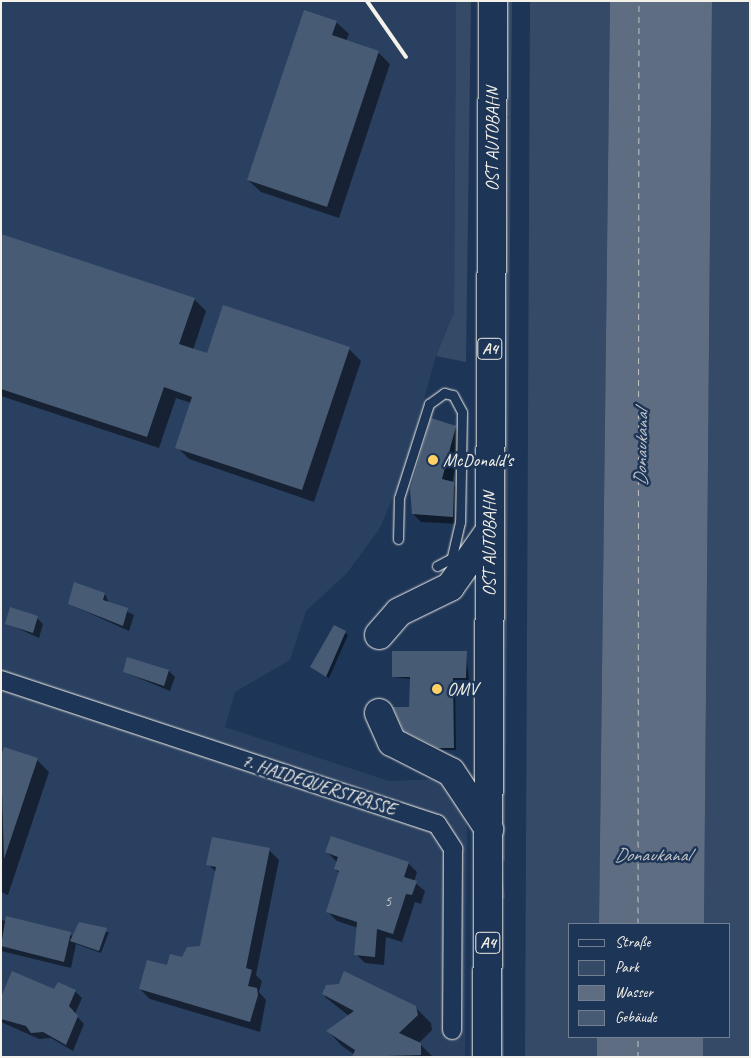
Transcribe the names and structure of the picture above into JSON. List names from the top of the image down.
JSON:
{
  "streets": {
    "highway": ["OST AUTOBAHN", "A4"],
    "street": ["7. HAIDEQUERSTRASSE"]
  },
  "water": ["Donaukanal"],
  "places": ["McDonald's", "OMV"],
  "house_numbers": ["5"],
  "legend": [
    "Straße",
    "Park",
    "Wasser",
    "Gebäude"
  ]
}
